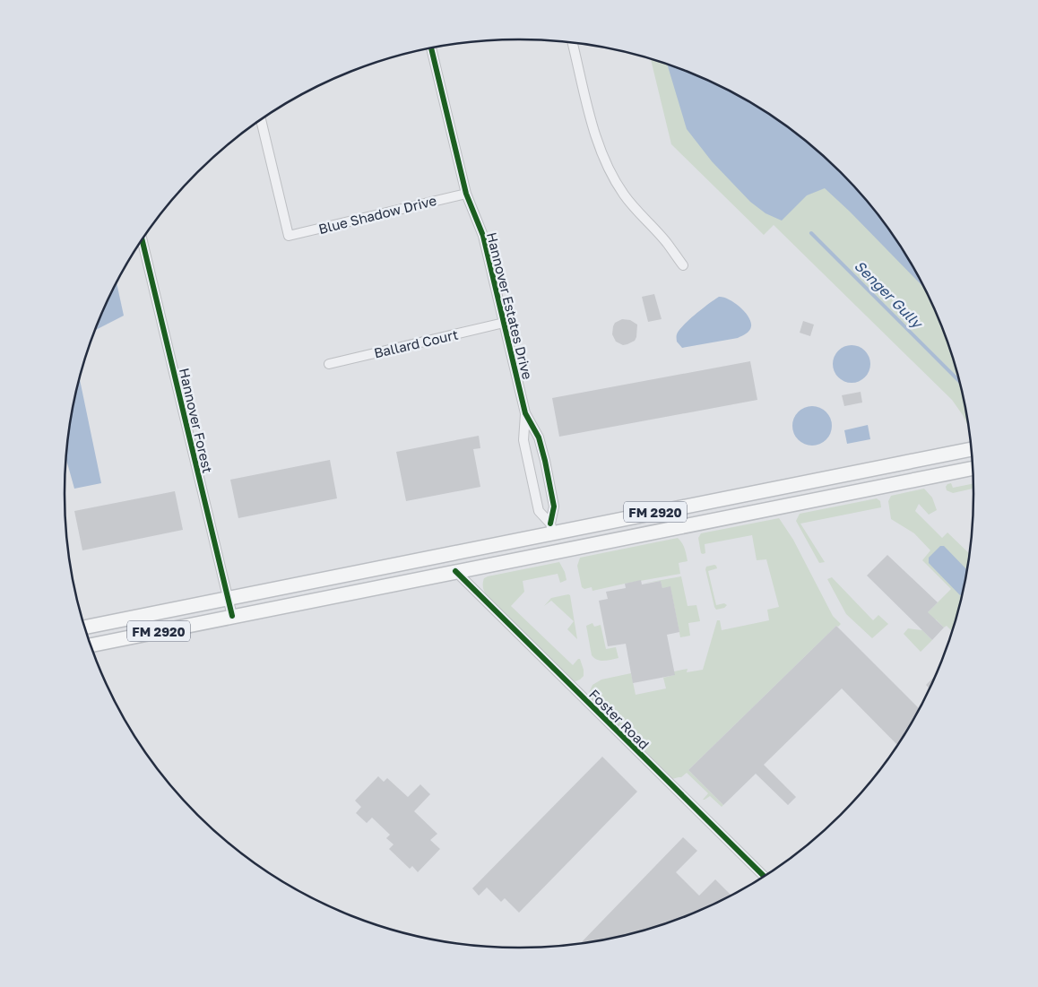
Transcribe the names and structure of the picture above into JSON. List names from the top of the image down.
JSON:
{
  "streets": {
    "main road": ["FM 2920"],
    "street": [
      "Blue Shadow Drive",
      "Hannover Estates Drive",
      "Ballard Court",
      "Hannover Forest",
      "Foster Road"
    ]
  },
  "crossings": [
    ["Blue Shadow Drive", "Hannover Estates Drive"],
    ["Hannover Estates Drive", "Ballard Court"],
    ["Hannover Estates Drive", "FM 2920"],
    ["Hannover Forest", "FM 2920"],
    ["FM 2920", "Foster Road"]
  ],
  "water": ["Senger Gully"]
}
